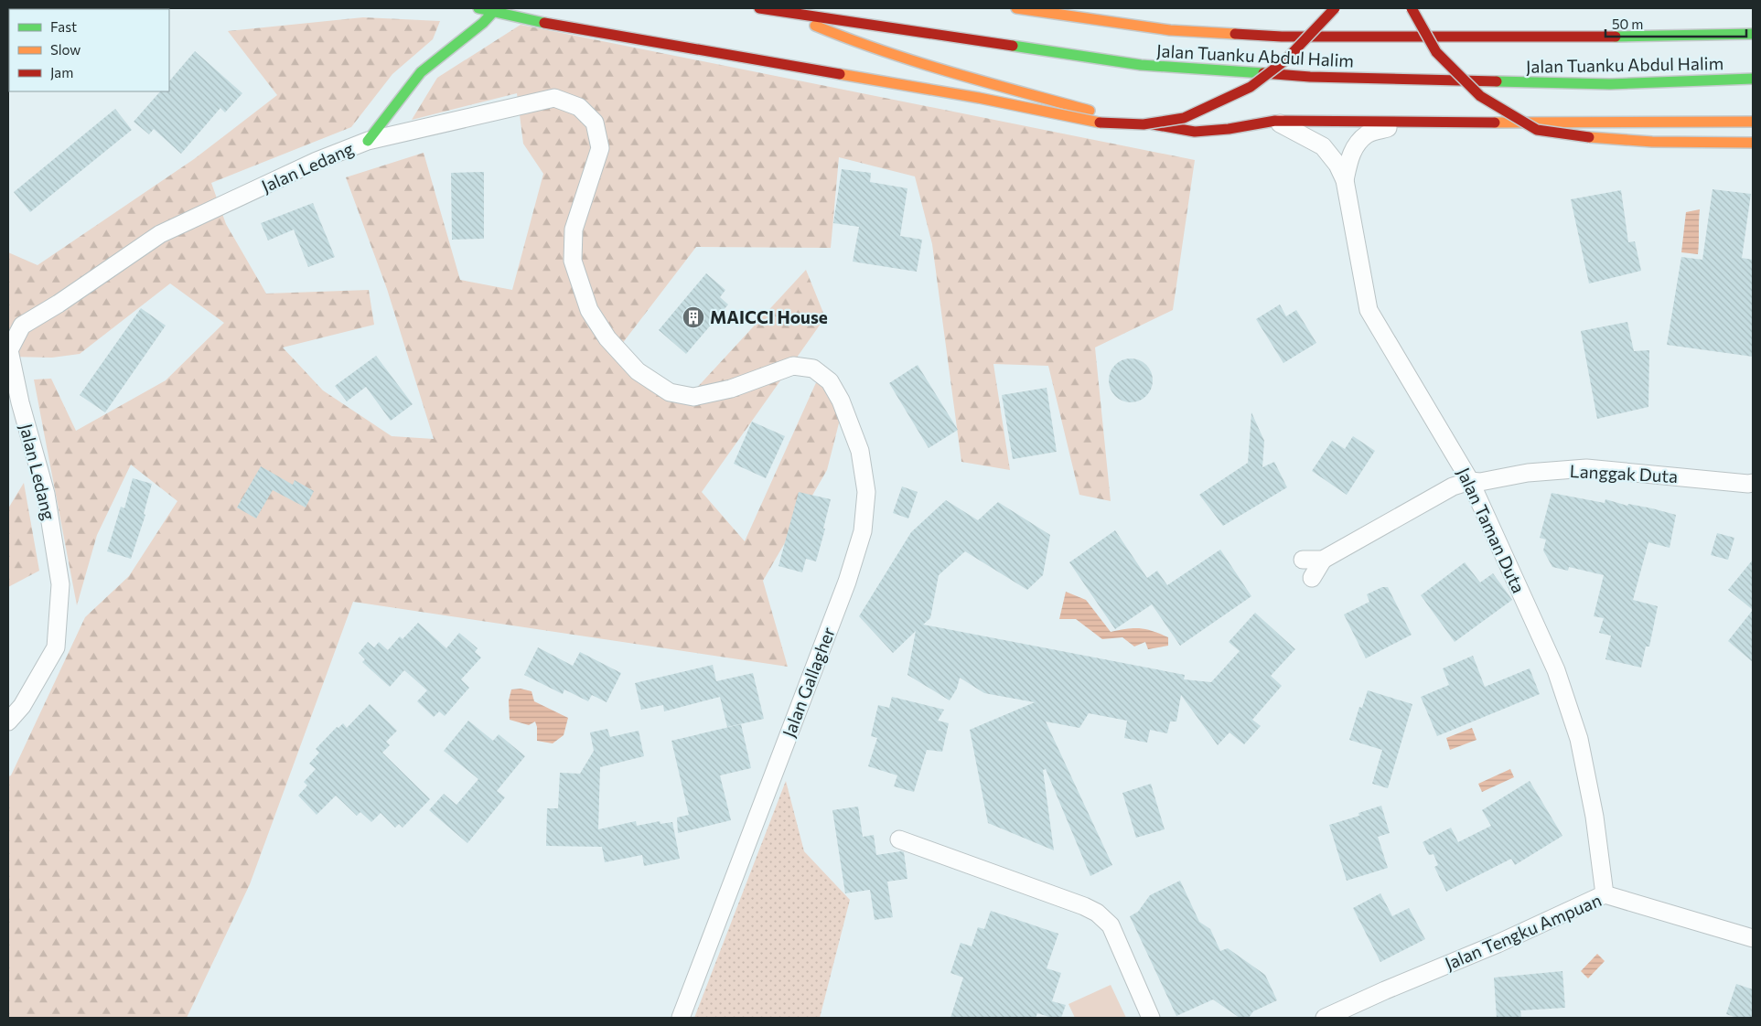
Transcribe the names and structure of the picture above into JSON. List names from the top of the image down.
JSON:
{
  "streets": {
    "main road": ["Jalan Tuanku Abdul Halim"],
    "street": [
      "Jalan Ledang",
      "Langgak Duta",
      "Jalan Taman Duta",
      "Jalan Gallagher",
      "Jalan Tengku Ampuan"
    ]
  },
  "crossings": [
    ["Jalan Ledang", "Jalan Gallagher"],
    ["Langgak Duta", "Jalan Taman Duta"],
    ["Jalan Taman Duta", "Jalan Tengku Ampuan"]
  ],
  "places": {
    "building": ["MAICCI House"]
  },
  "legend": ["Fast", "Slow", "Jam"],
  "scale_bar": "50 m"
}
